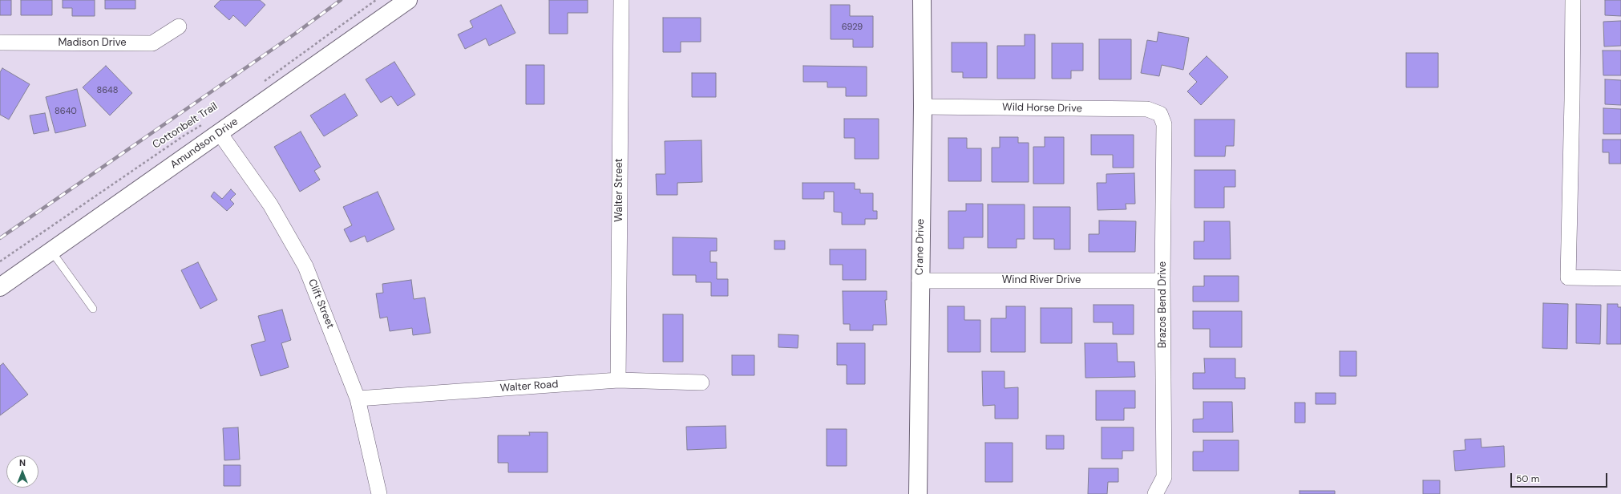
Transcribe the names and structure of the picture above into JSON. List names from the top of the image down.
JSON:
{
  "streets": {
    "street": [
      "Madison Drive",
      "Wild Horse Drive",
      "Amundson Drive",
      "Walter Street",
      "Crane Drive",
      "Wind River Drive",
      "Clift Street",
      "Brazos Bend Drive",
      "Walter Road"
    ],
    "path": ["Cottonbelt Trail"]
  },
  "crossings": [
    ["Wild Horse Drive", "Crane Drive"],
    ["Wild Horse Drive", "Brazos Bend Drive"],
    ["Amundson Drive", "Clift Street"],
    ["Walter Street", "Walter Road"],
    ["Crane Drive", "Wind River Drive"],
    ["Wind River Drive", "Brazos Bend Drive"],
    ["Clift Street", "Walter Road"]
  ],
  "house_numbers": ["6929", "8648", "8640"],
  "scale_bar": "50 m",
  "north": "top"
}
